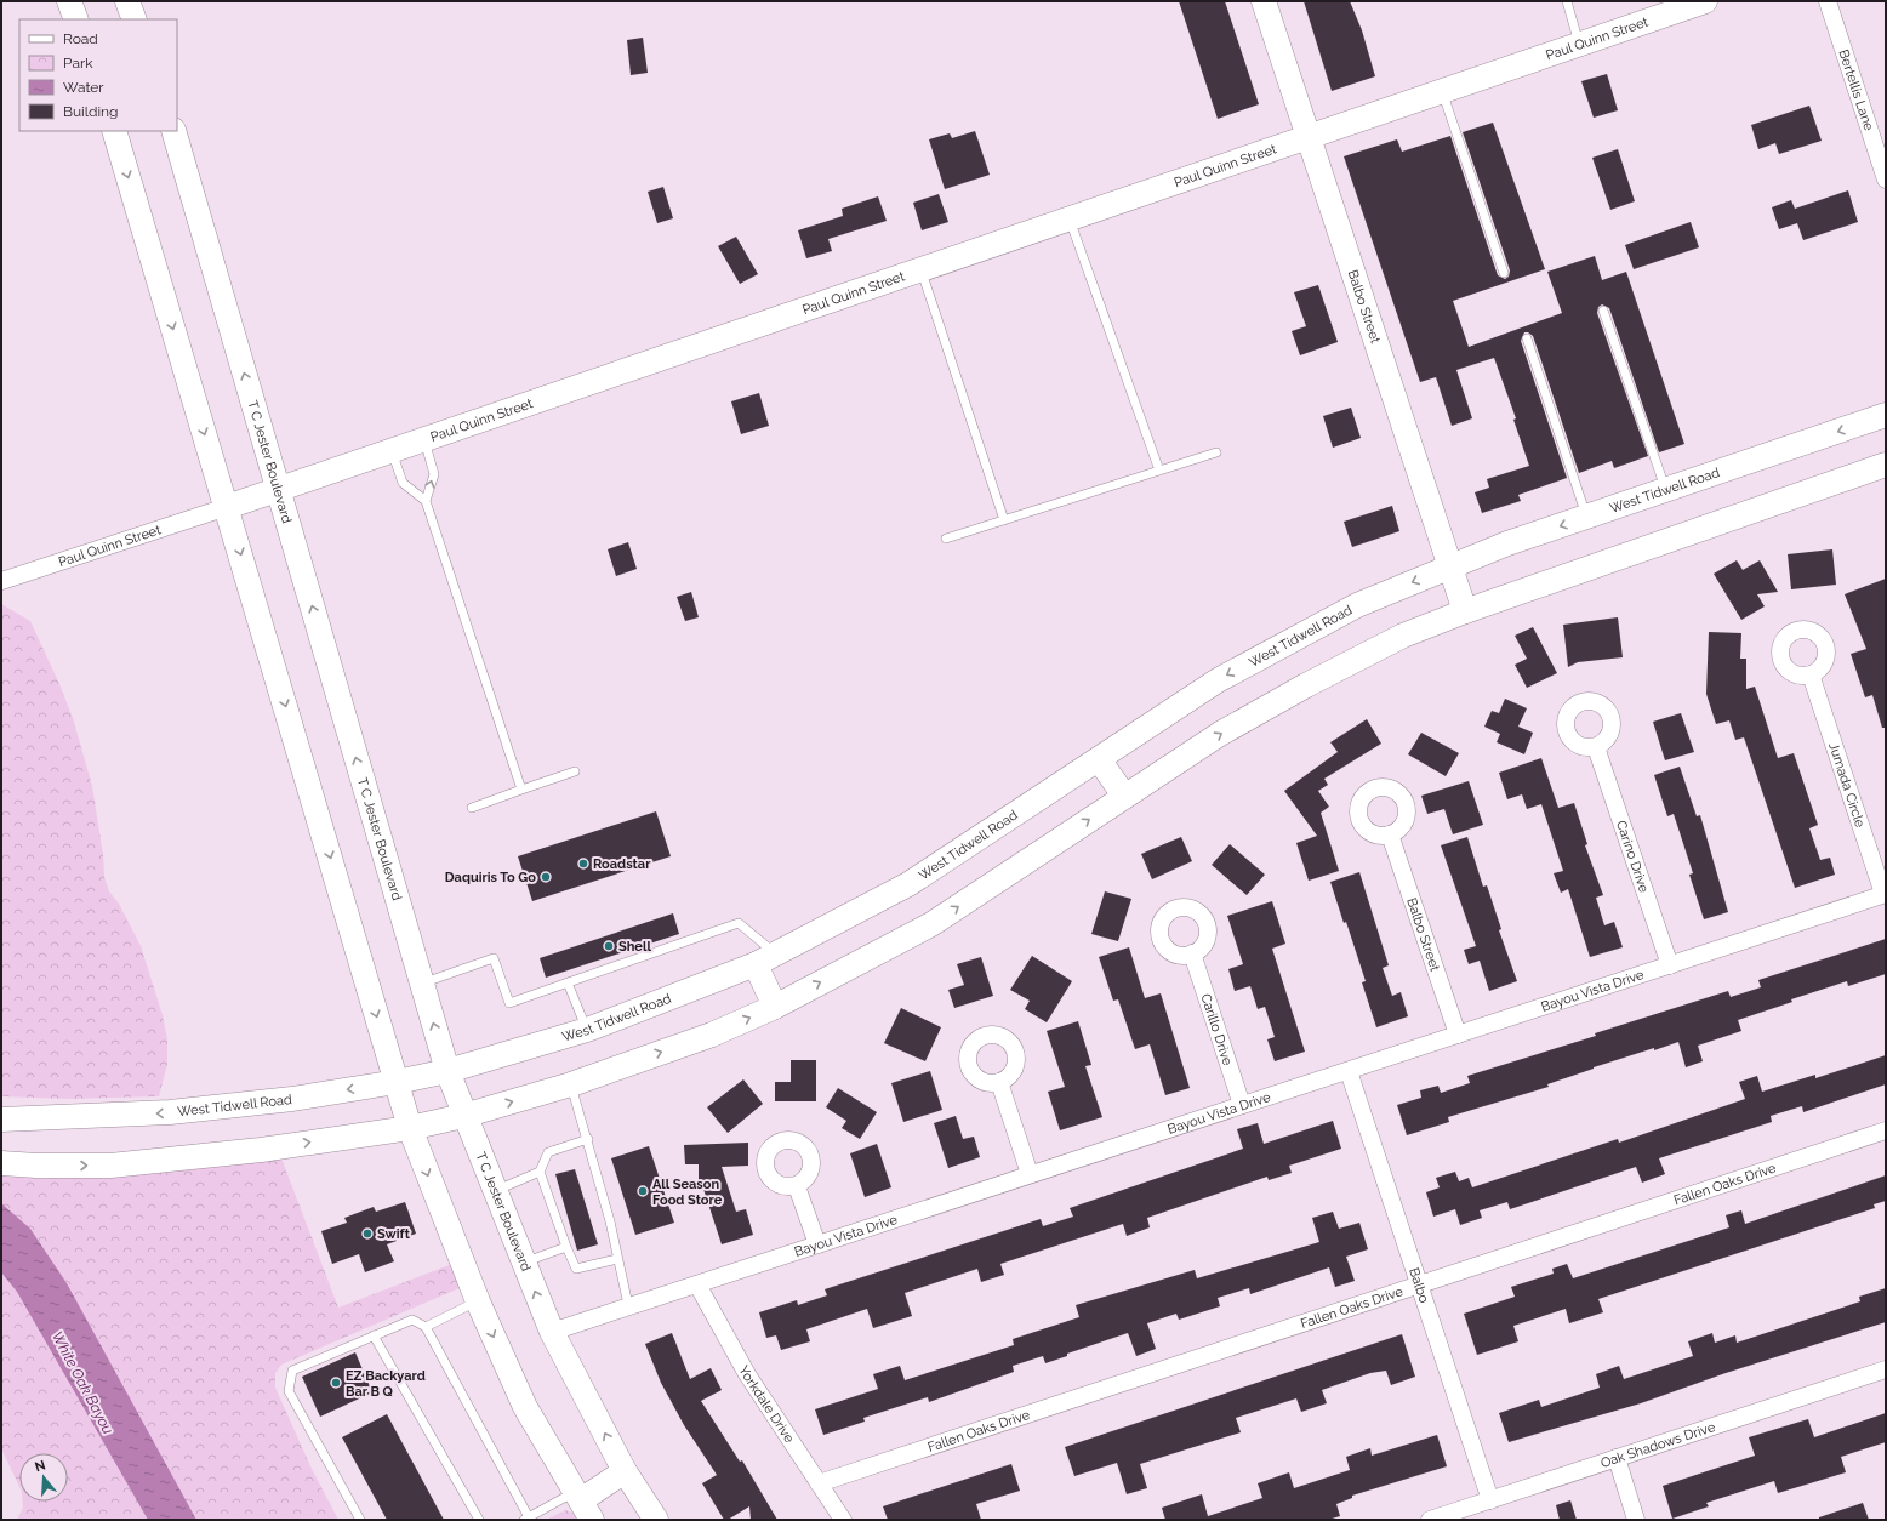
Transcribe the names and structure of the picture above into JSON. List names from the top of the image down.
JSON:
{
  "streets": {
    "main road": [
      "Paul Quinn Street",
      "Balbo Street",
      "T C Jester Boulevard",
      "West Tidwell Road"
    ],
    "street": [
      "Bertellis Lane",
      "Jumada Circle",
      "Carino Drive",
      "Bayou Vista Drive",
      "Carillo Drive",
      "Fallen Oaks Drive",
      "Balbo",
      "Yorkdale Drive",
      "Oak Shadows Drive"
    ]
  },
  "crossings": [
    ["Paul Quinn Street", "Balbo Street"],
    ["Paul Quinn Street", "T C Jester Boulevard"],
    ["Balbo Street", "West Tidwell Road"],
    ["Balbo Street", "Bayou Vista Drive"],
    ["T C Jester Boulevard", "West Tidwell Road"],
    ["T C Jester Boulevard", "Bayou Vista Drive"],
    ["Jumada Circle", "Bayou Vista Drive"],
    ["Carino Drive", "Bayou Vista Drive"],
    ["Bayou Vista Drive", "Carillo Drive"],
    ["Bayou Vista Drive", "Balbo"],
    ["Bayou Vista Drive", "Yorkdale Drive"],
    ["Fallen Oaks Drive", "Balbo"],
    ["Fallen Oaks Drive", "Yorkdale Drive"],
    ["Balbo", "Oak Shadows Drive"]
  ],
  "water": ["White Oak Bayou"],
  "places": [
    "Roadstar",
    "Daquiris To Go",
    "Shell",
    "All Season Food Store",
    "Swift",
    "EZ Backyard Bar B Q"
  ],
  "legend": [
    "Road",
    "Park",
    "Water",
    "Building"
  ],
  "north": "top"
}
